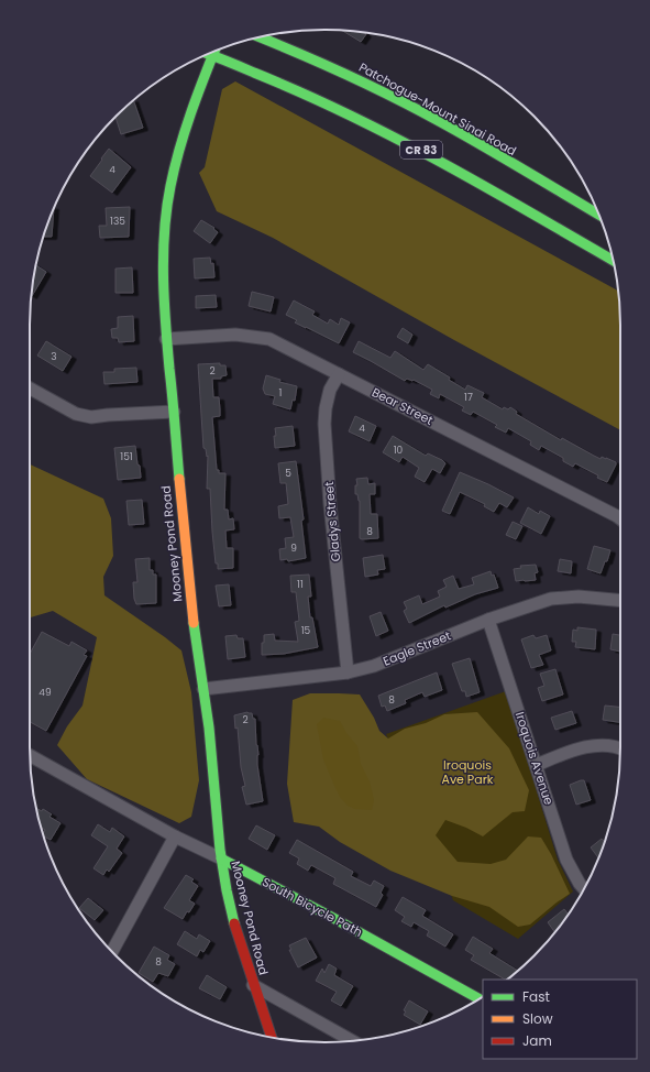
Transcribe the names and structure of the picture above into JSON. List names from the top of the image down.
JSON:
{
  "streets": {
    "main road": [
      "Patchogue-Mount Sinai Road",
      "CR 83",
      "Mooney Pond Road",
      "South Bicycle Path"
    ],
    "street": [
      "Bear Street",
      "Gladys Street",
      "Eagle Street",
      "Iroquois Avenue"
    ]
  },
  "crossings": [
    ["CR 83", "Mooney Pond Road"],
    ["Bear Street", "Gladys Street"],
    ["Bear Street", "Mooney Pond Road"],
    ["Gladys Street", "Eagle Street"],
    ["Mooney Pond Road", "Eagle Street"],
    ["Mooney Pond Road", "South Bicycle Path"],
    ["Eagle Street", "Iroquois Avenue"]
  ],
  "parks": ["Iroquois Ave Park"],
  "house_numbers": [
    "4",
    "135",
    "3",
    "2",
    "1",
    "17",
    "4",
    "10",
    "151",
    "5",
    "8",
    "9",
    "11",
    "15",
    "49",
    "8",
    "2",
    "8"
  ],
  "legend": ["Fast", "Slow", "Jam"]
}
